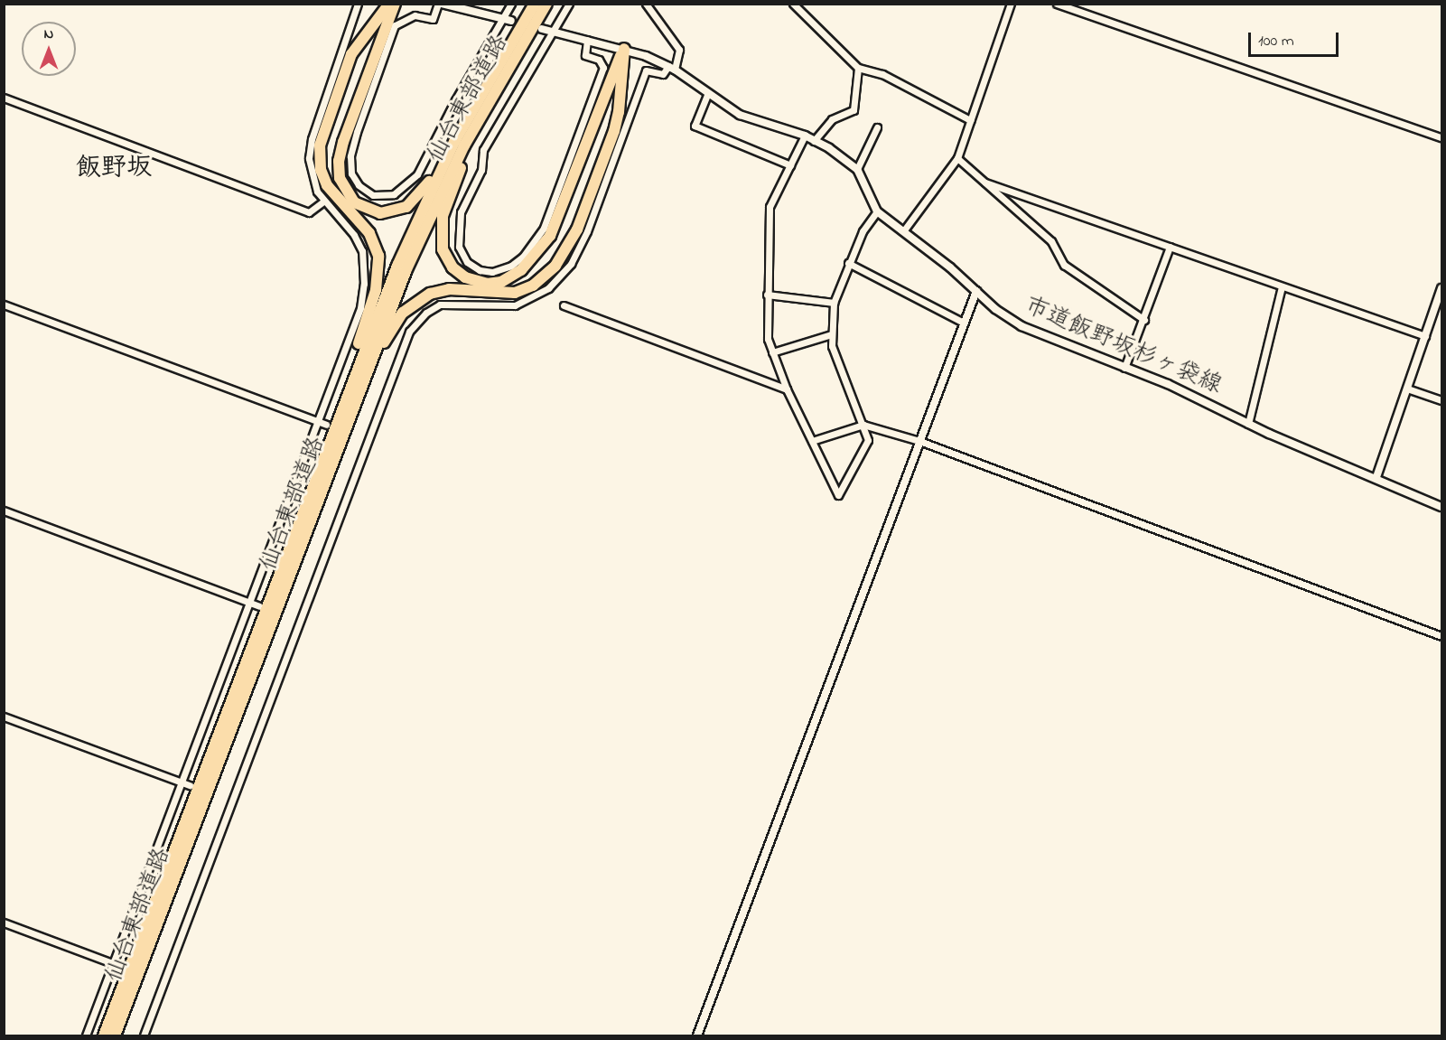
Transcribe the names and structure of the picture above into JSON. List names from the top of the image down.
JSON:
{
  "streets": {
    "highway": ["仙台東部道路"],
    "street": ["市道飯野坂杉ヶ袋線"]
  },
  "districts": ["飯野坂"],
  "scale_bar": "100 m",
  "north": "top"
}
